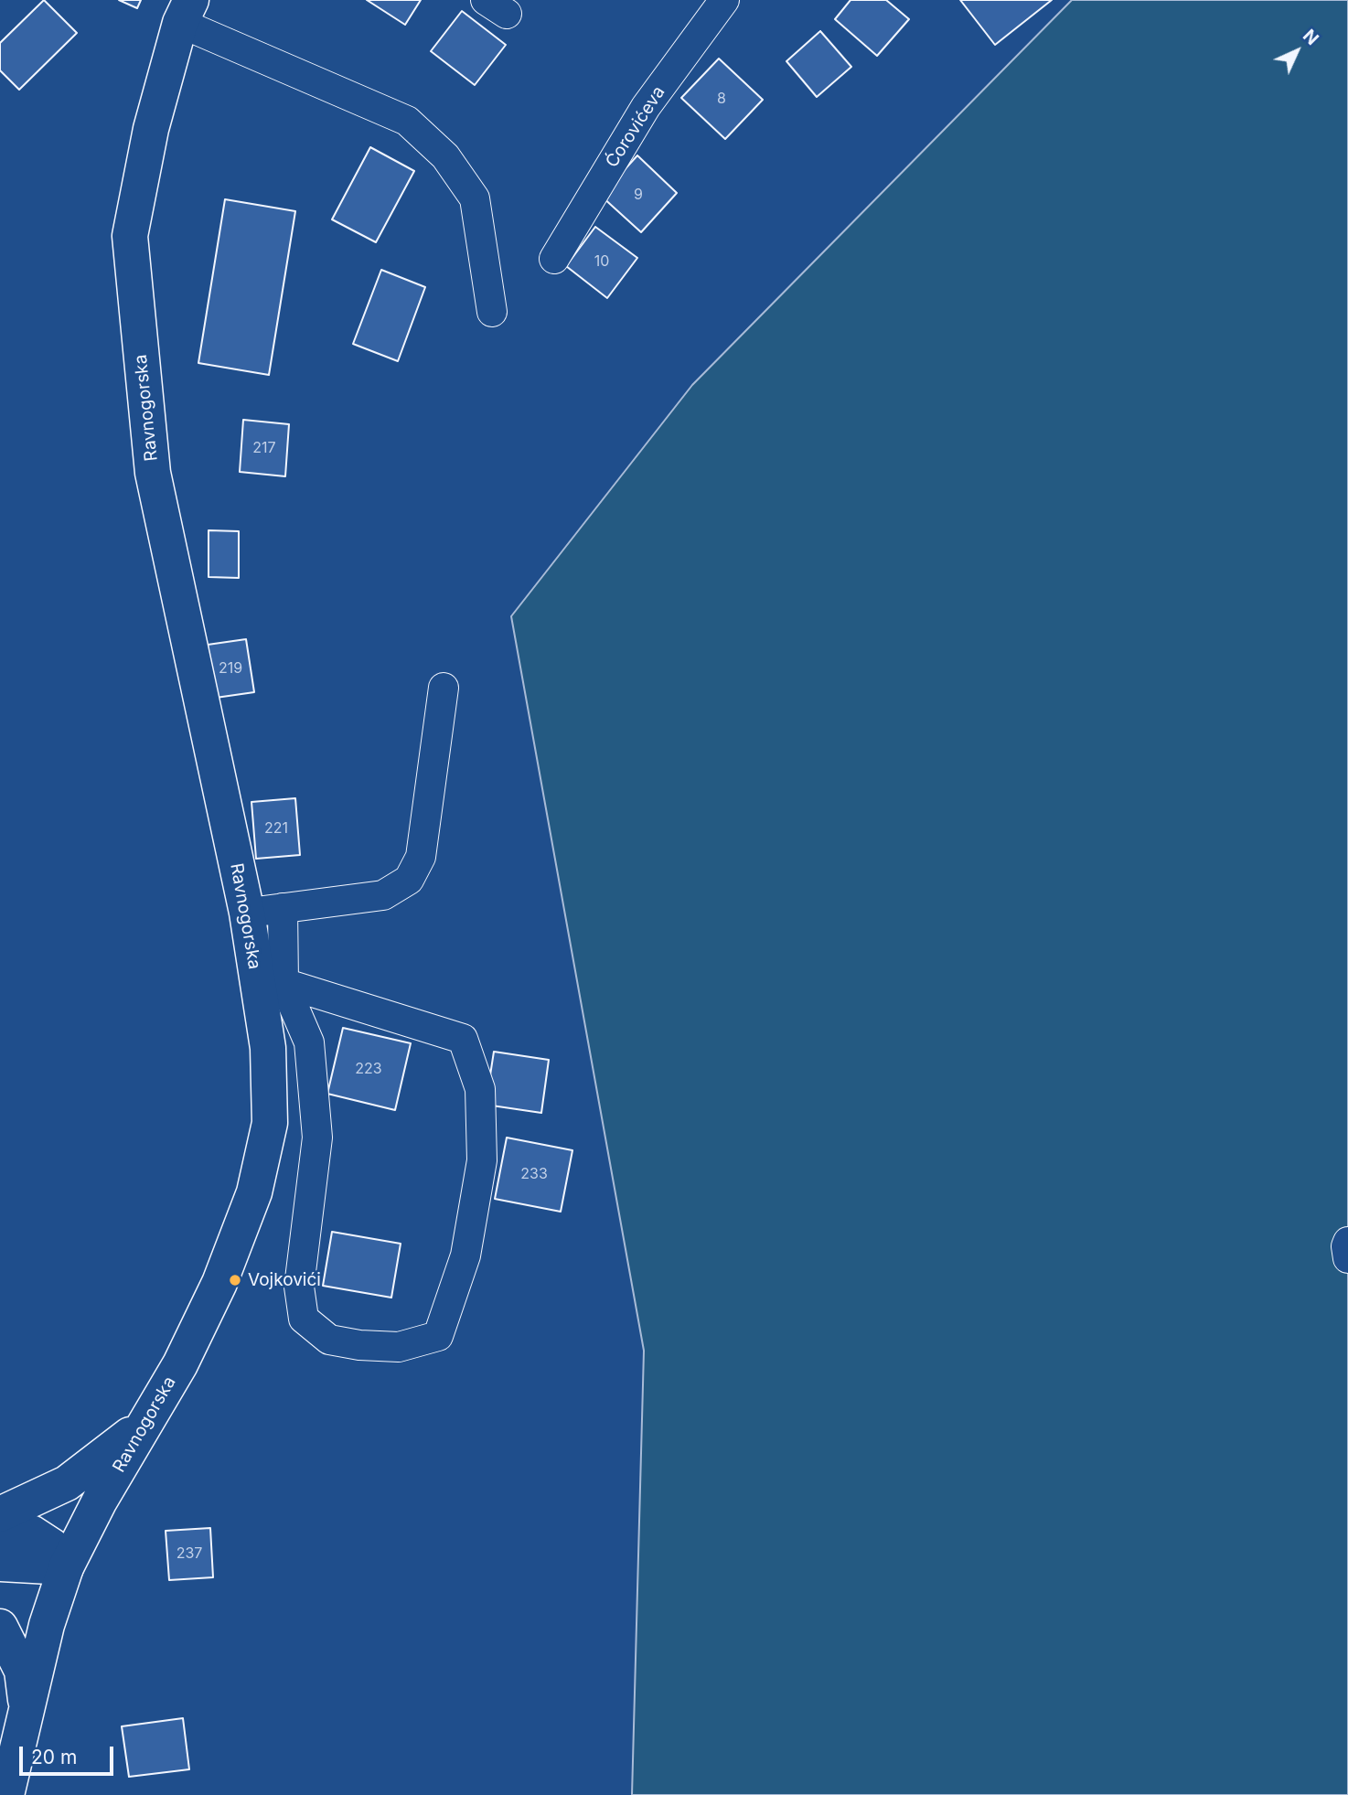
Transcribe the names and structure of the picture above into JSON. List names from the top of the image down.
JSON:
{
  "streets": {
    "main road": ["Ravnogorska"],
    "street": ["Ćorovićeva"]
  },
  "places": ["Vojkovići"],
  "house_numbers": [
    "8",
    "9",
    "10",
    "217",
    "219",
    "221",
    "223",
    "233",
    "237"
  ],
  "scale_bar": "20 m",
  "north": "top right"
}
